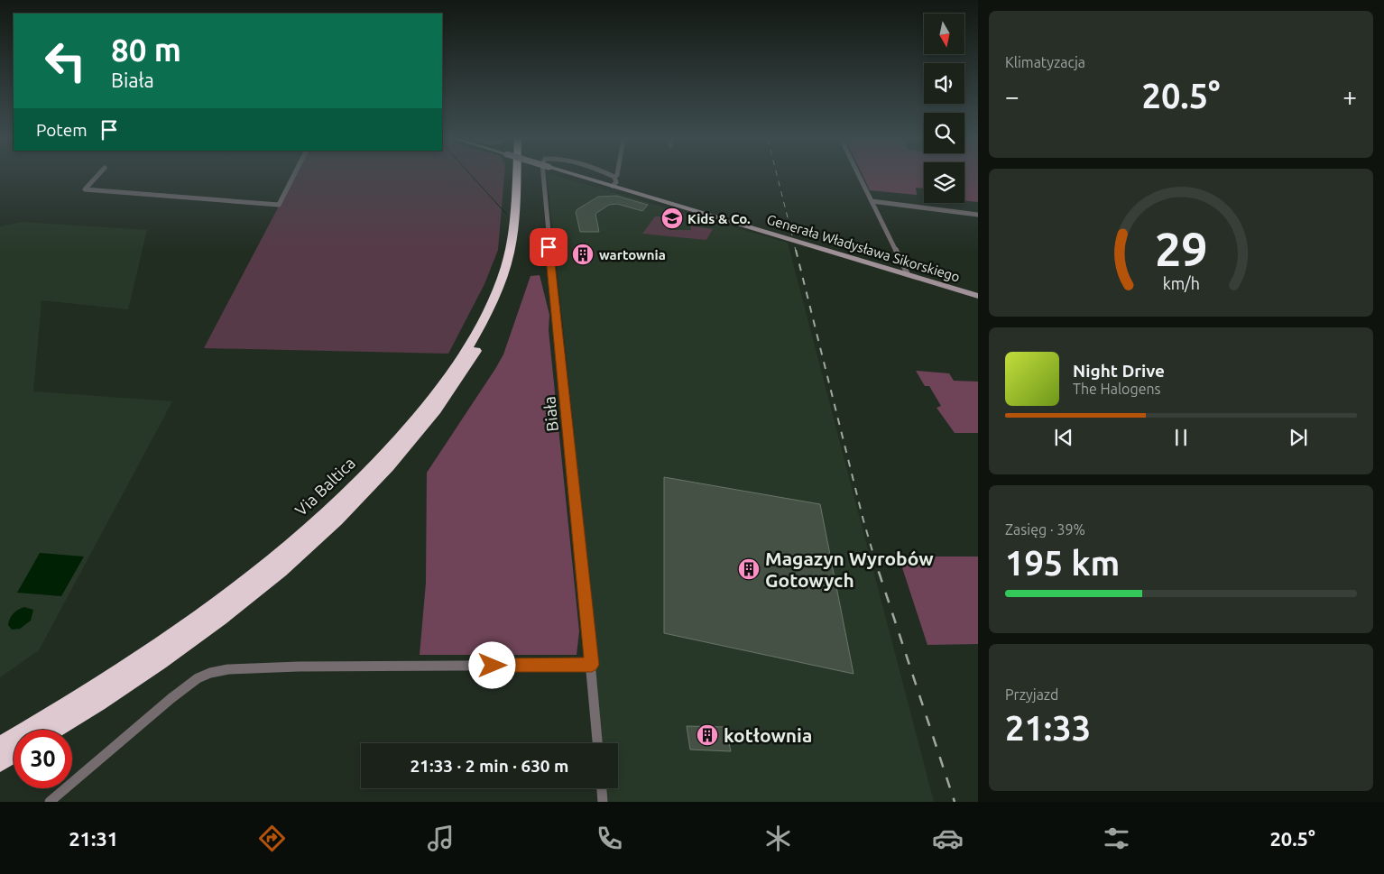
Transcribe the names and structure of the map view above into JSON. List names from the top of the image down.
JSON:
{
  "streets": {
    "highway": ["Via Baltica"],
    "street": ["Generała Władysława Sikorskiego", "Biała"]
  },
  "places": {
    "school or university": ["Kids & Co."],
    "building": ["wartownia", "Magazyn Wyrobów Gotowych", "kotłownia"]
  },
  "north": "bottom",
  "page": {
    "tile": [
      "Klimatyzacja",
      ["Zasięg · 39%", "195 km"],
      ["Przyjazd", "21:33"]
    ],
    "turn": ["80 m", "Biała"],
    "heat": ["−", "20.5°", "+"],
    "then": "Potem",
    "song": ["Night Drive", "The Halogens"],
    "limit": "30",
    "trip": "21:33 · 2 min · 630 m",
    "tabs": ["21:31", "20.5°"],
    "gauge": ["29", "km/h"]
  }
}
